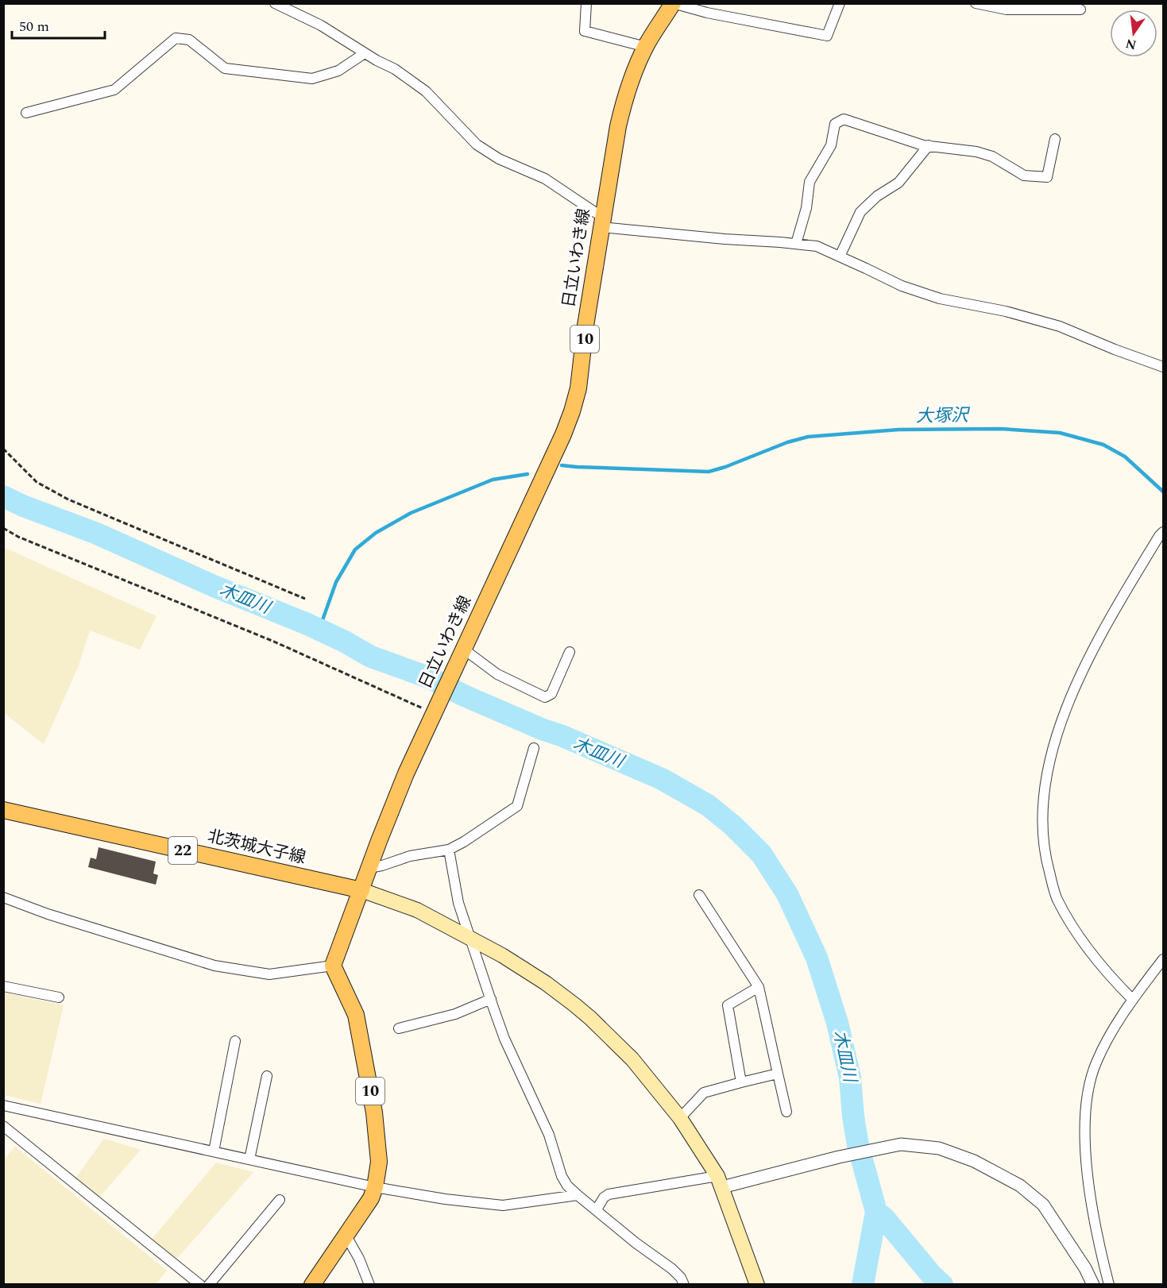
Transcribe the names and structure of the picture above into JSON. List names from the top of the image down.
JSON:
{
  "streets": {
    "main road": [
      "日立いわき線",
      "10",
      "北茨城大子線",
      "22"
    ]
  },
  "crossings": [
    ["日立いわき線", "10"],
    ["日立いわき線", "北茨城大子線"]
  ],
  "water": ["大塚沢", "木皿川"],
  "scale_bar": "50 m",
  "north": "bottom"
}
